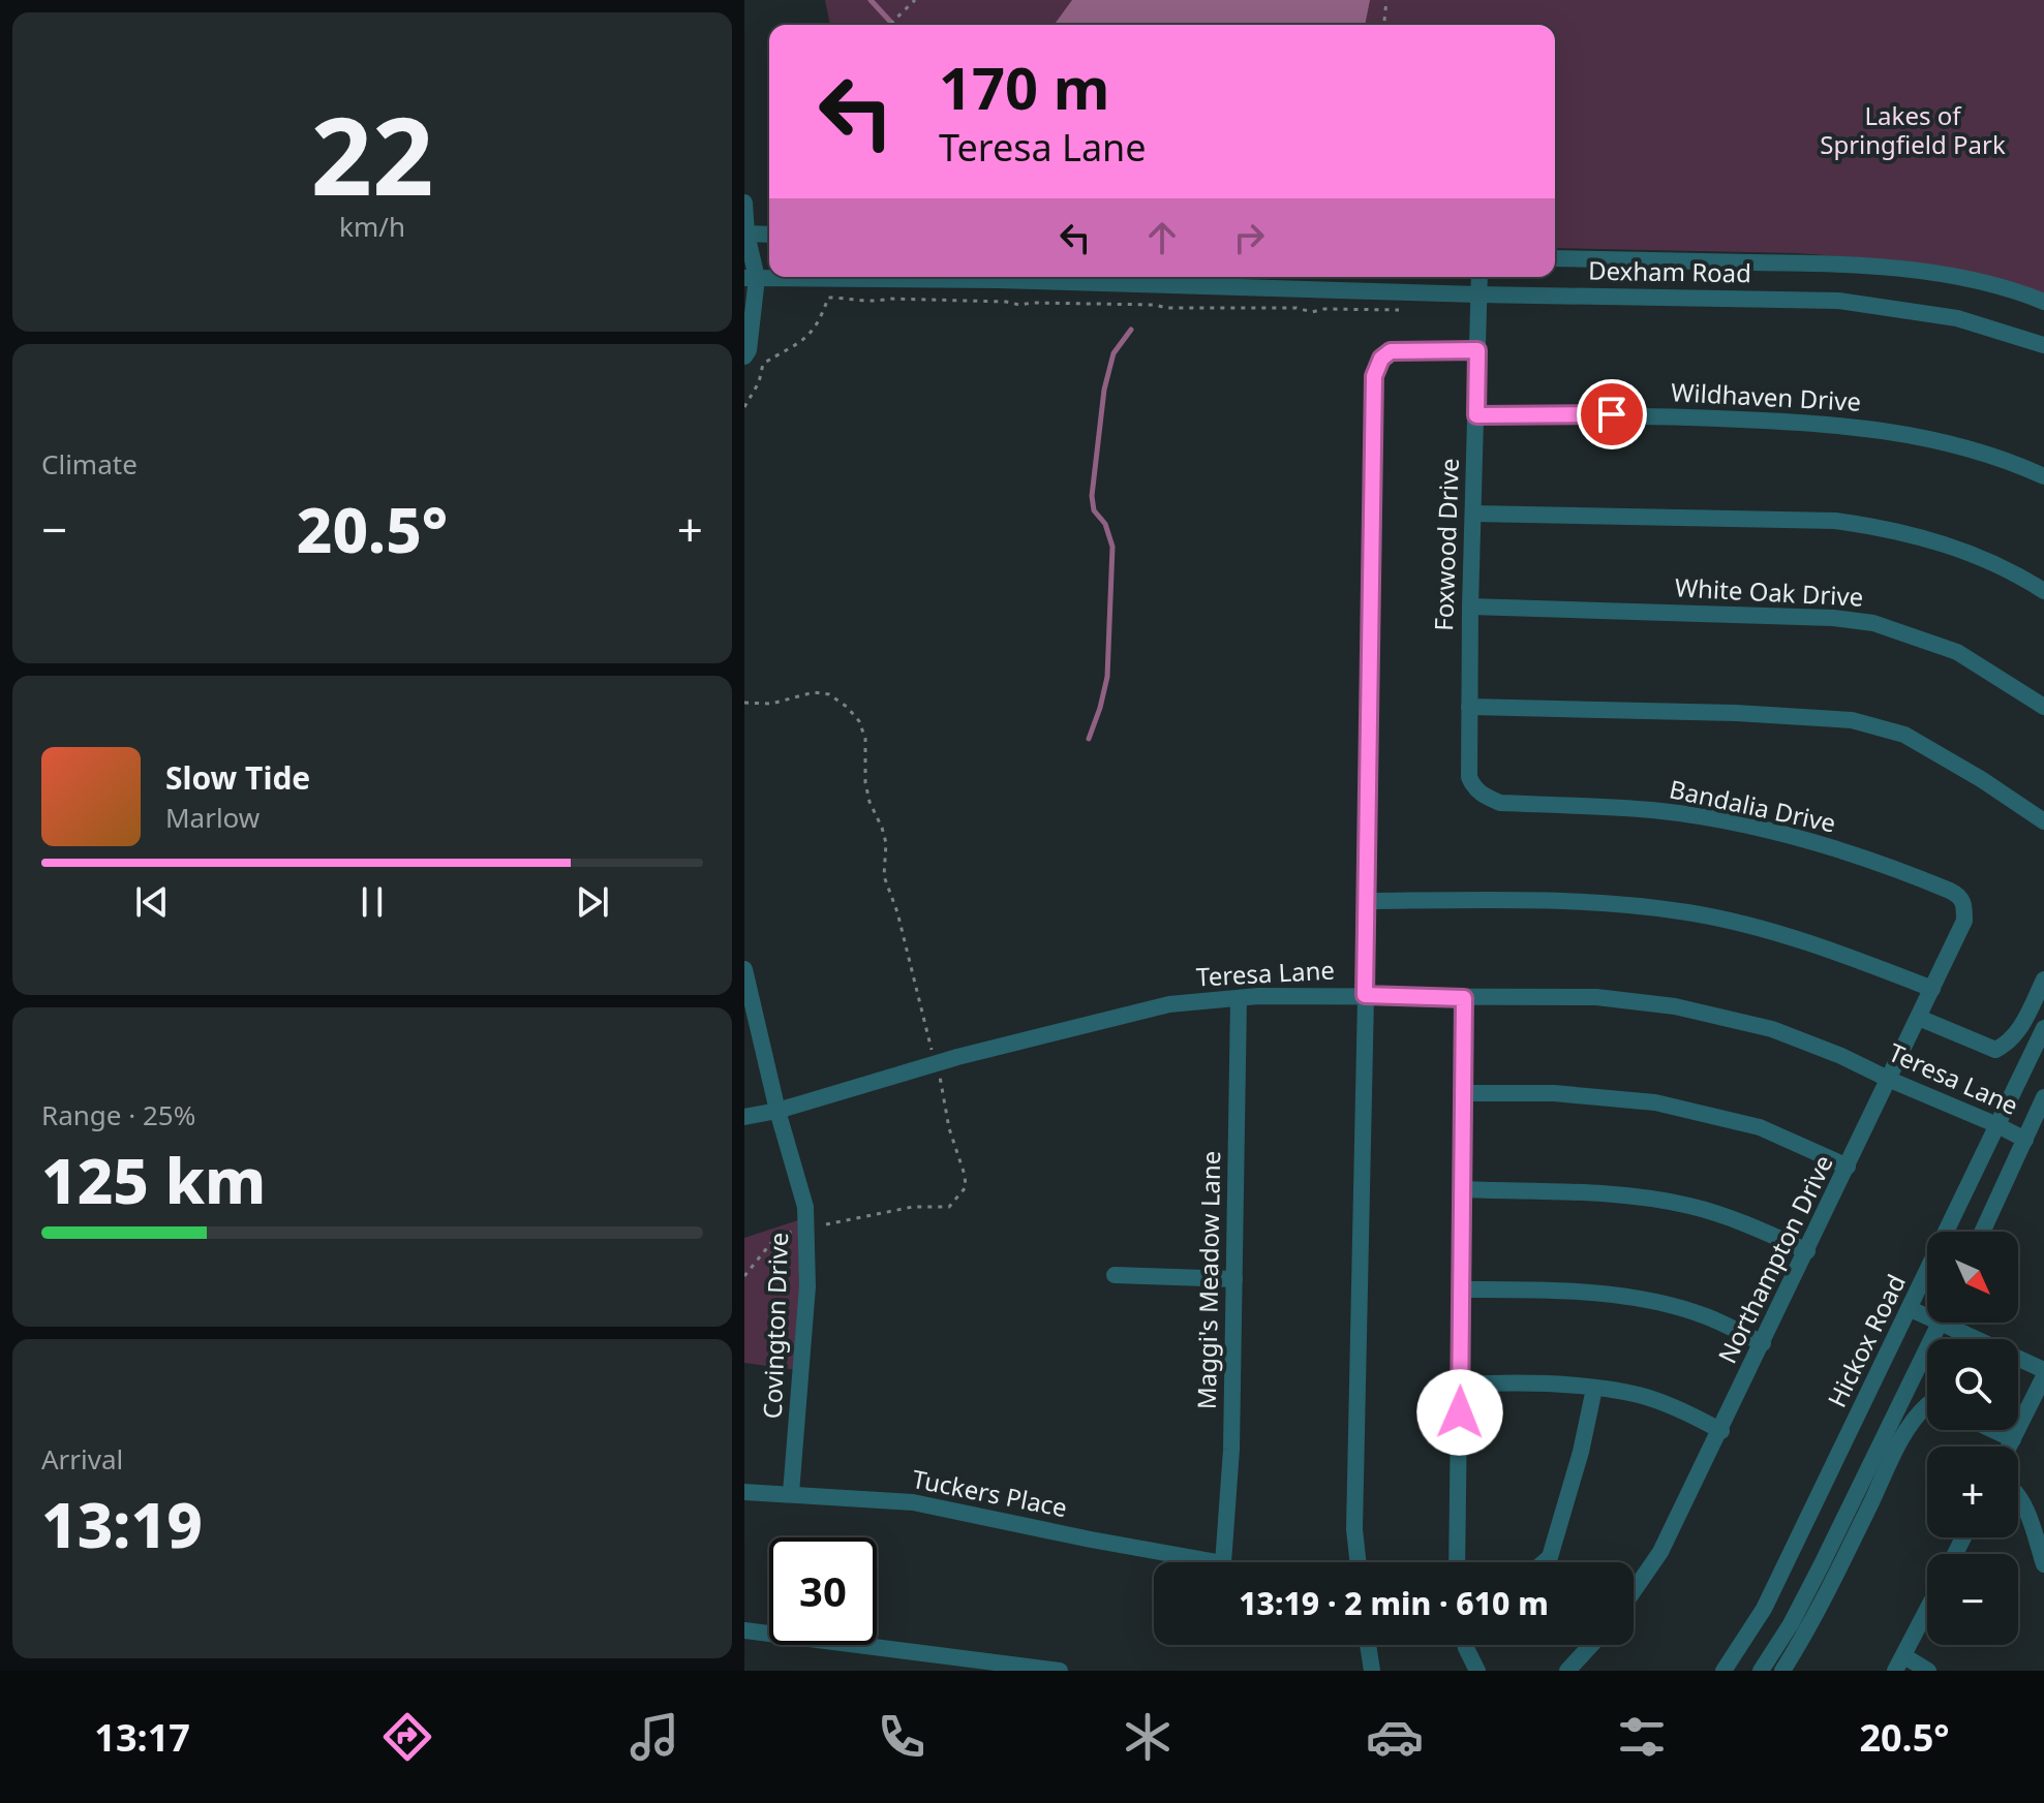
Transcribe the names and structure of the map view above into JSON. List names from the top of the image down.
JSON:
{
  "streets": {
    "street": [
      "Dexham Road",
      "Wildhaven Drive",
      "Foxwood Drive",
      "White Oak Drive",
      "Bandalia Drive",
      "Teresa Lane",
      "Northampton Drive",
      "Maggi's Meadow Lane",
      "Covington Drive",
      "Hickox Road",
      "Tuckers Place"
    ]
  },
  "crossings": [
    ["Dexham Road", "Foxwood Drive"],
    ["Wildhaven Drive", "Foxwood Drive"],
    ["Foxwood Drive", "White Oak Drive"],
    ["Foxwood Drive", "Bandalia Drive"],
    ["Bandalia Drive", "Northampton Drive"],
    ["Teresa Lane", "Northampton Drive"],
    ["Teresa Lane", "Maggi's Meadow Lane"],
    ["Teresa Lane", "Covington Drive"],
    ["Teresa Lane", "Hickox Road"],
    ["Covington Drive", "Tuckers Place"]
  ],
  "parks": ["Lakes of Springfield Park"],
  "north": "bottom right",
  "page": {
    "tile": [
      ["22", "km/h"],
      "Climate",
      ["Range · 25%", "125 km"],
      ["Arrival", "13:19"]
    ],
    "turn": ["170 m", "Teresa Lane"],
    "heat": ["−", "20.5°", "+"],
    "song": ["Slow Tide", "Marlow"],
    "map_buttons": ["+", "−"],
    "limit": "30",
    "trip": "13:19 · 2 min · 610 m",
    "tabs": ["13:17", "20.5°"]
  }
}
